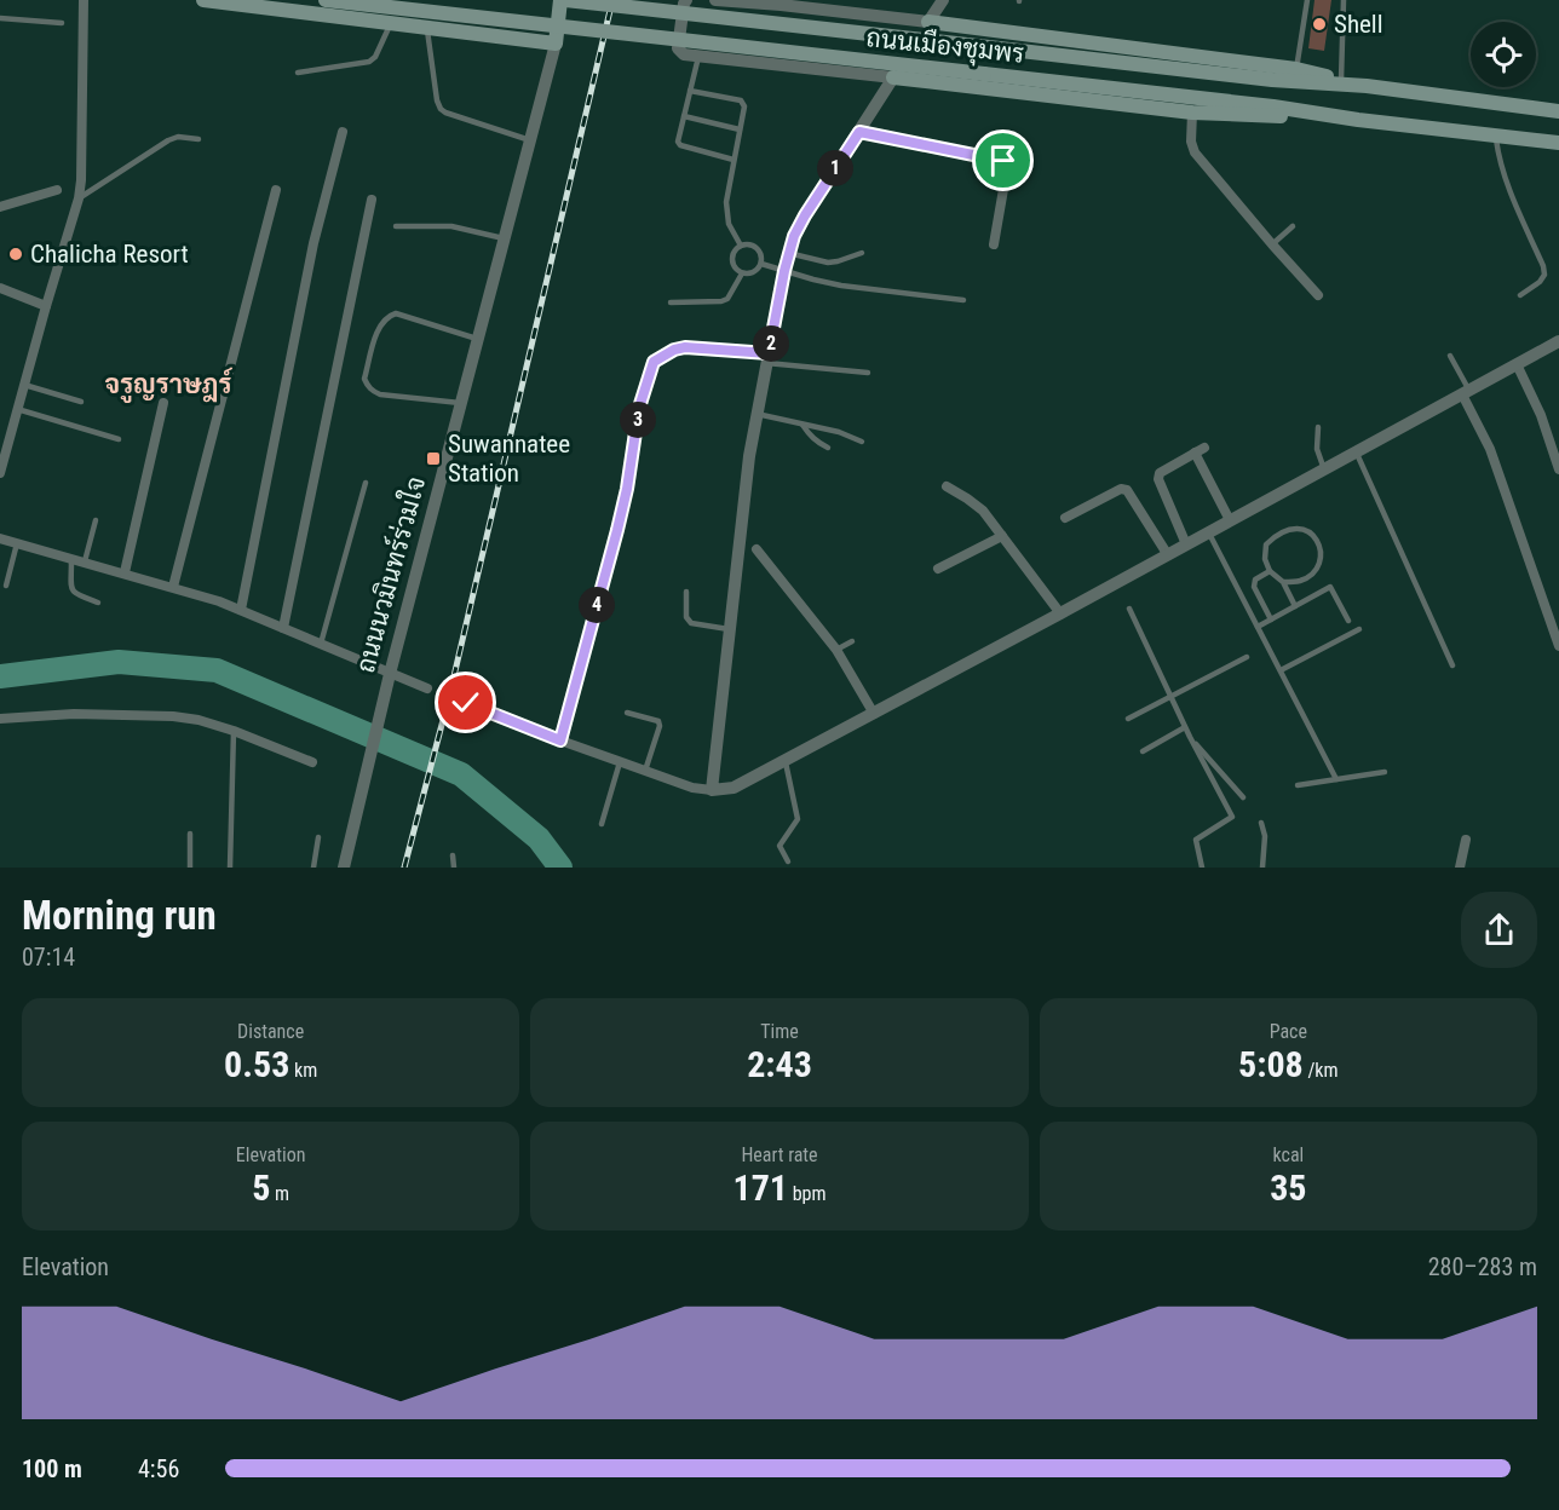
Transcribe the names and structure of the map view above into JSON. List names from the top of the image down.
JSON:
{
  "streets": {
    "main road": ["ถนนเมืองชุมพร"],
    "street": ["ถนนนวมินทร์ร่วมใจ"]
  },
  "districts": ["จรูญราษฎร์"],
  "places": {
    "other": ["Shell", "Chalicha Resort"],
    "transit": ["Suwannatee Station"]
  },
  "page": {
    "pins": [
      "1",
      "2",
      "3",
      "4"
    ],
    "heading": ["Morning run", "07:14"],
    "stats": [
      ["Distance", "0.53 km"],
      ["Time", "2:43"],
      ["Pace", "5:08 /km"],
      ["Elevation", "5 m"],
      ["Heart rate", "171 bpm"],
      ["kcal", "35"]
    ],
    "chart": ["Elevation", "280–283 m"],
    "list": [
      {
        "name": "100 m",
        "note": "4:56"
      }
    ]
  }
}
